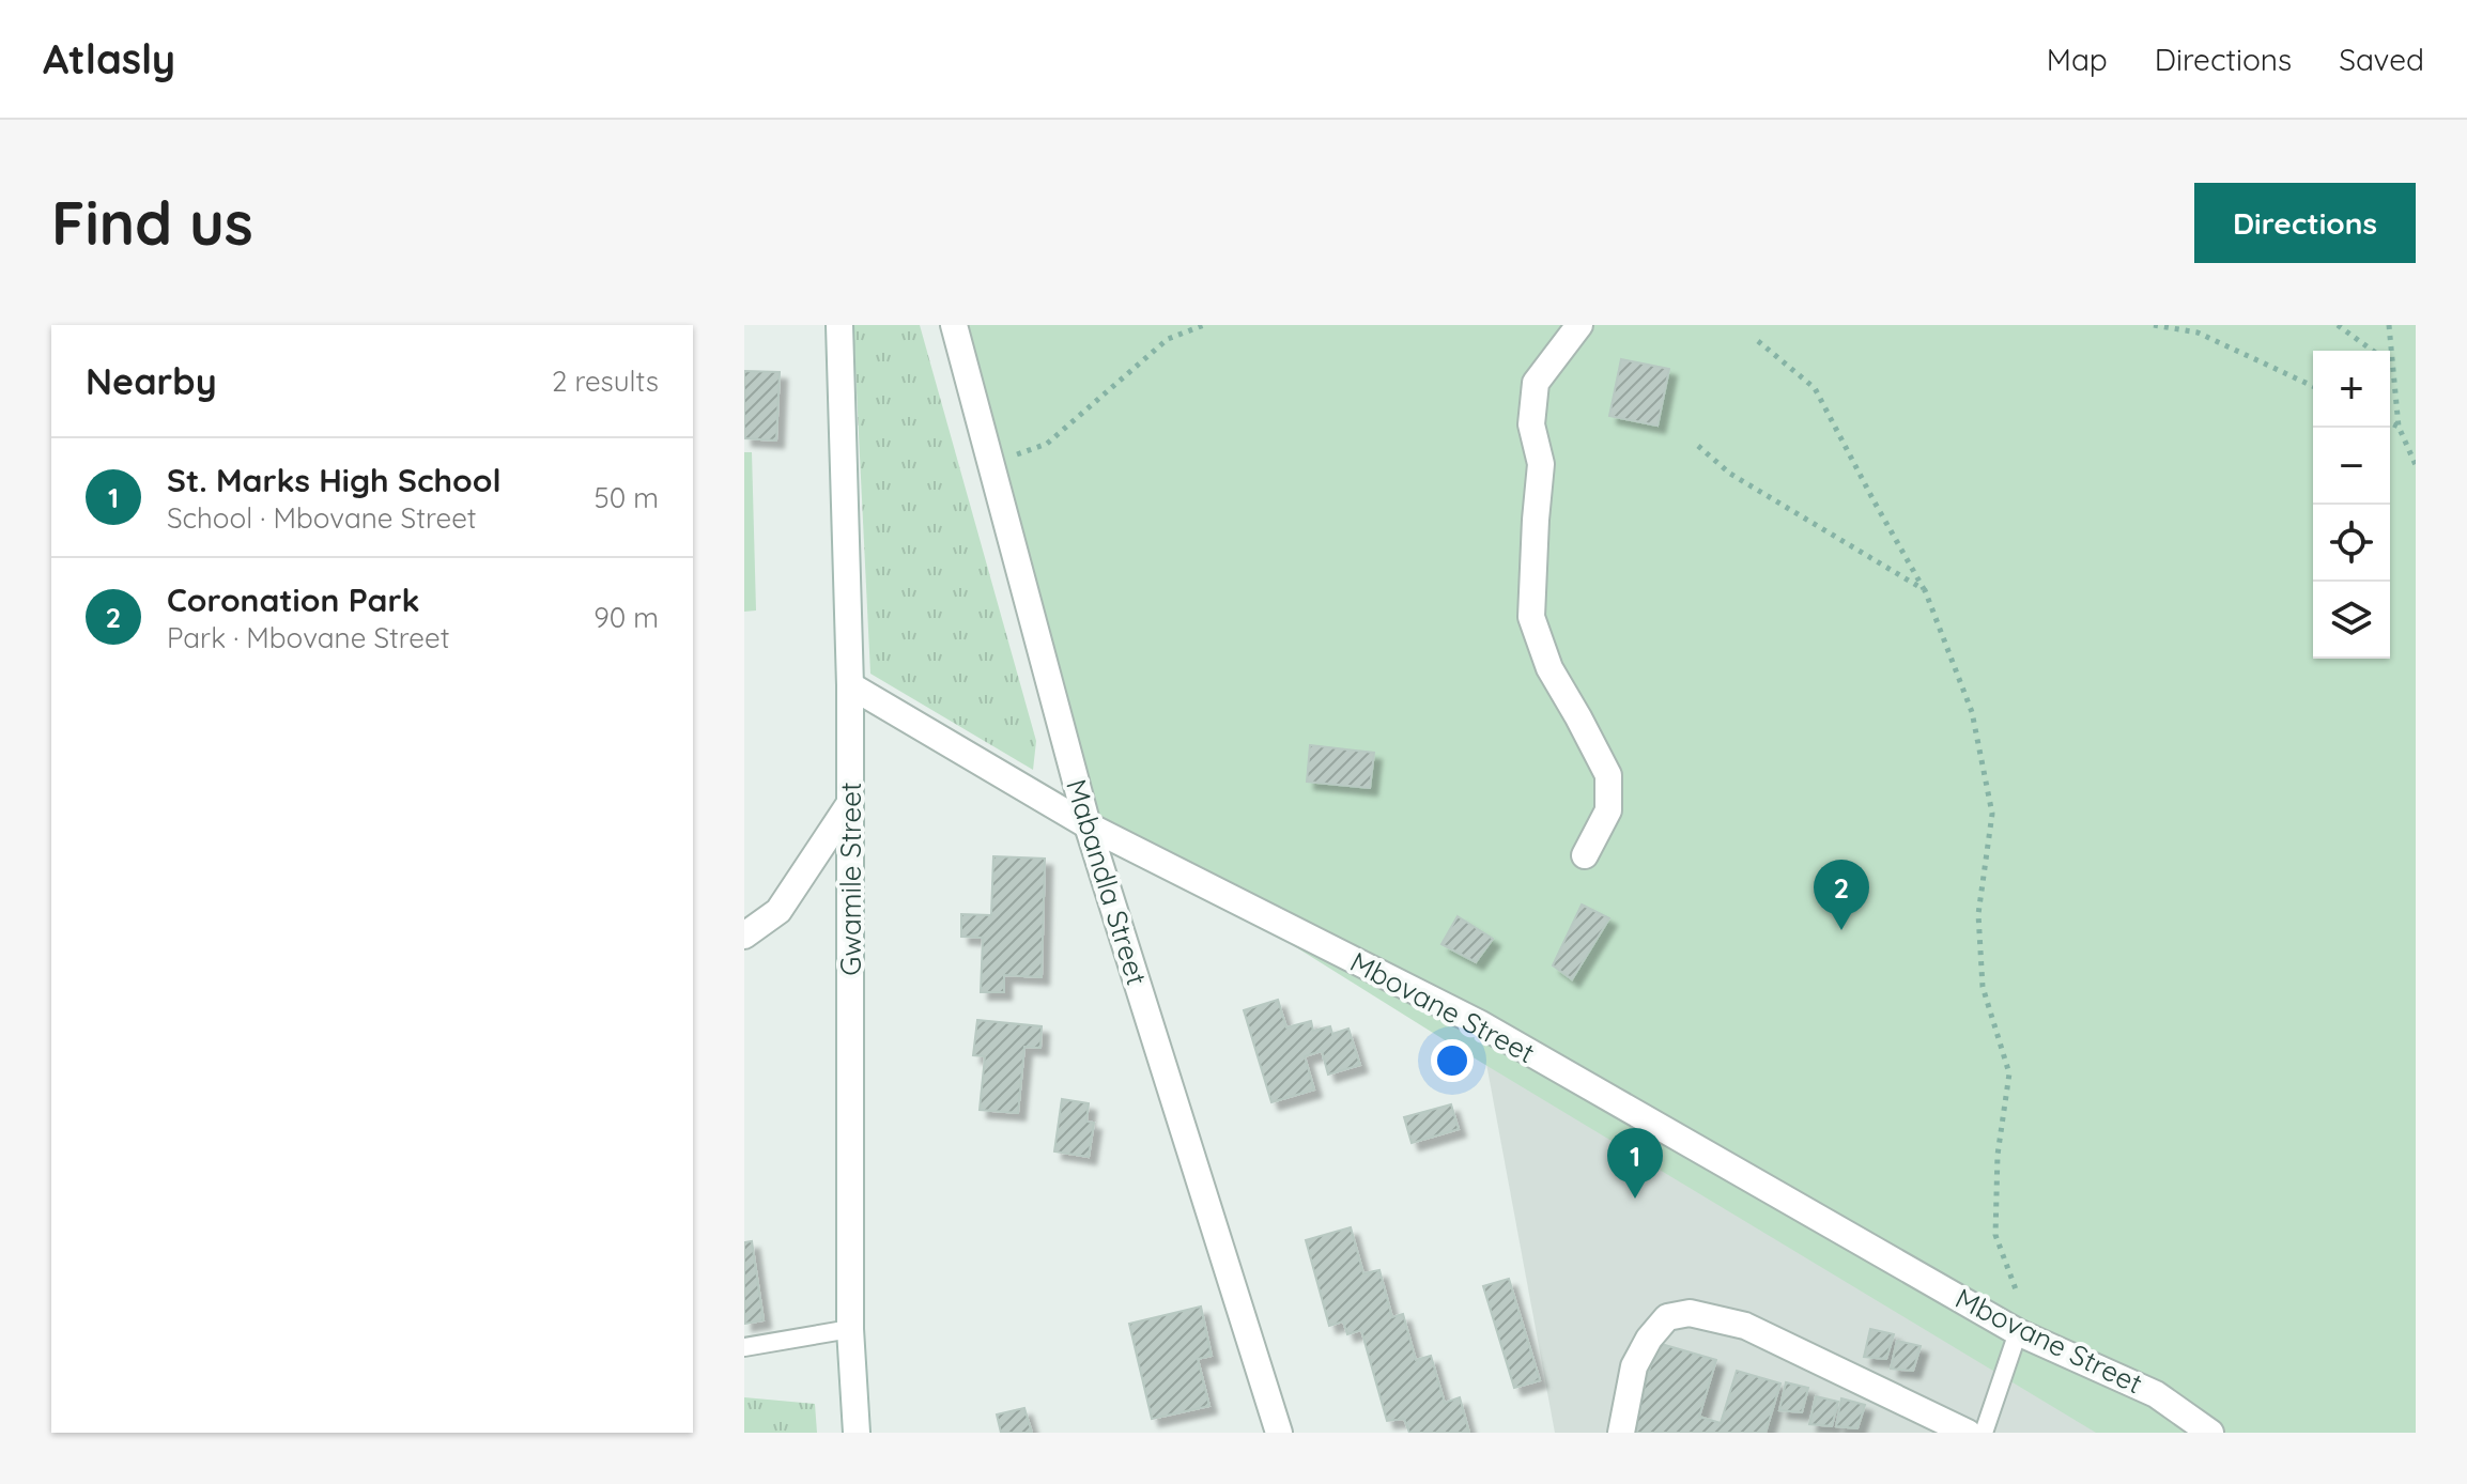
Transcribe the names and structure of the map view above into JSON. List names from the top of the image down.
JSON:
{
  "streets": {
    "street": ["Gwamile Street", "Mabandla Street", "Mbovane Street"]
  },
  "crossings": [
    ["Gwamile Street", "Mbovane Street"],
    ["Mabandla Street", "Mbovane Street"]
  ],
  "page": {
    "header": "Atlasly",
    "nav": ["Map", "Directions", "Saved"],
    "buttons": "Directions",
    "title": "Find us",
    "heading": ["Nearby", "2 results"],
    "map_buttons": ["+", "−"],
    "list": [
      {
        "mark": "1",
        "name": "St. Marks High School",
        "note": "School · Mbovane Street",
        "value": "50 m"
      },
      {
        "mark": "2",
        "name": "Coronation Park",
        "note": "Park · Mbovane Street",
        "value": "90 m"
      }
    ],
    "pins": ["2", "1"]
  }
}
